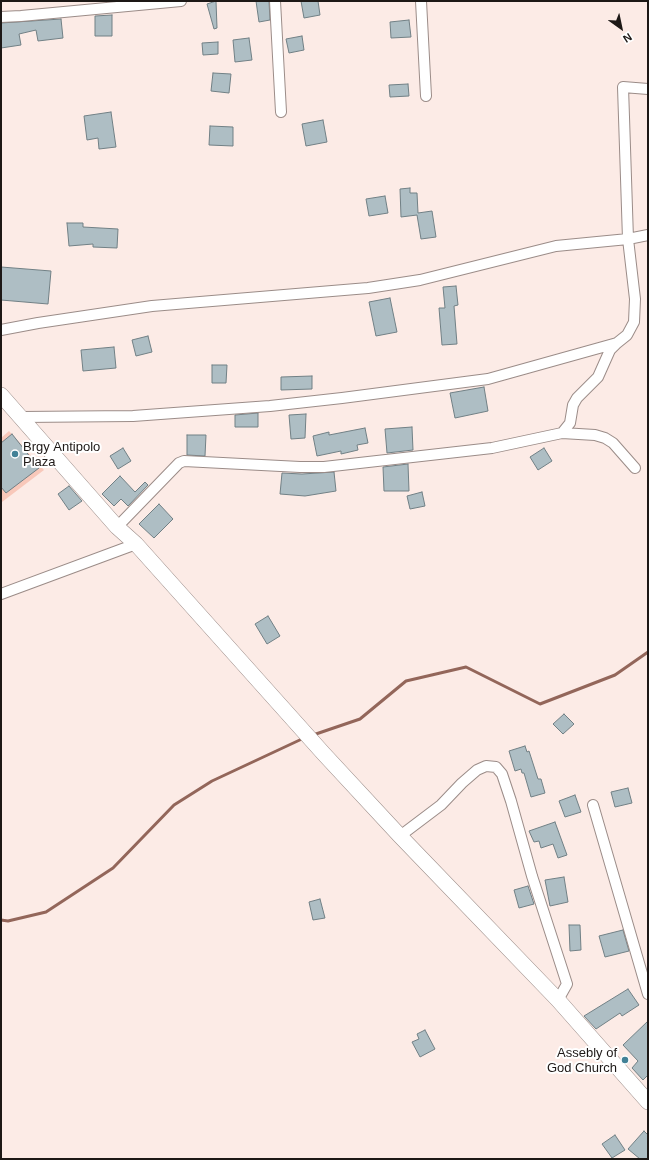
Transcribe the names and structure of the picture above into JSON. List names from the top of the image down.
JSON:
{
  "places": ["Brgy Antipolo Plaza", "Assebly of God Church"],
  "north": "bottom right"
}
